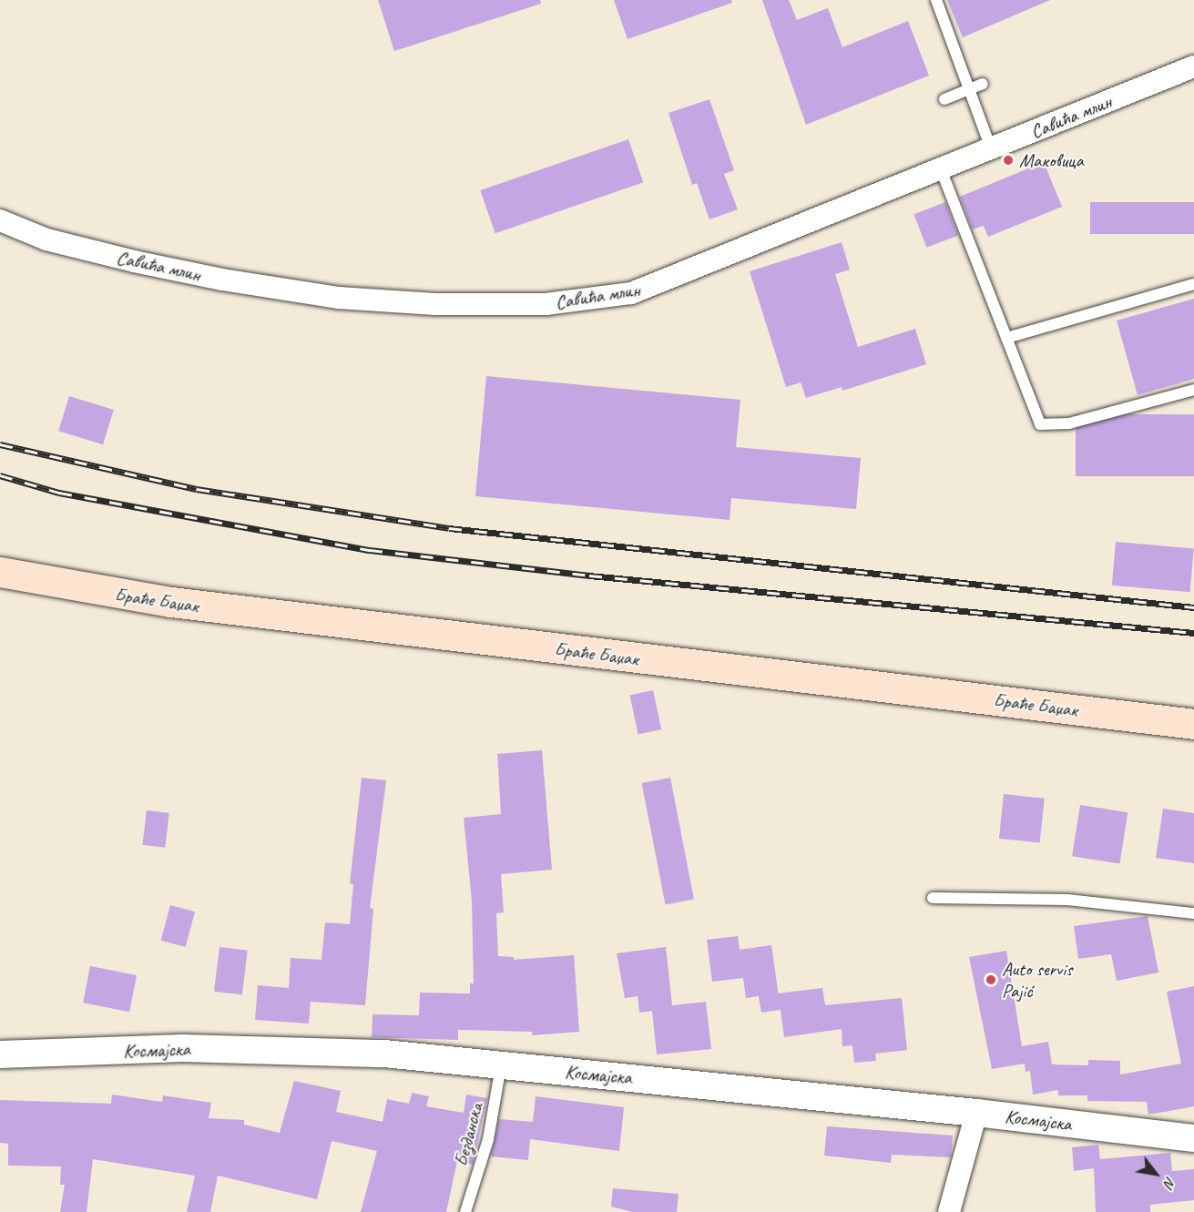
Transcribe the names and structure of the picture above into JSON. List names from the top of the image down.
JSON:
{
  "streets": {
    "main road": ["Браће Баџак"],
    "street": ["Савића млин", "Космајска"],
    "lane": ["Безданска"]
  },
  "crossings": [
    ["Космајска", "Безданска"]
  ],
  "places": ["Маковица", "Auto servis Pajić"],
  "north": "bottom right"
}
